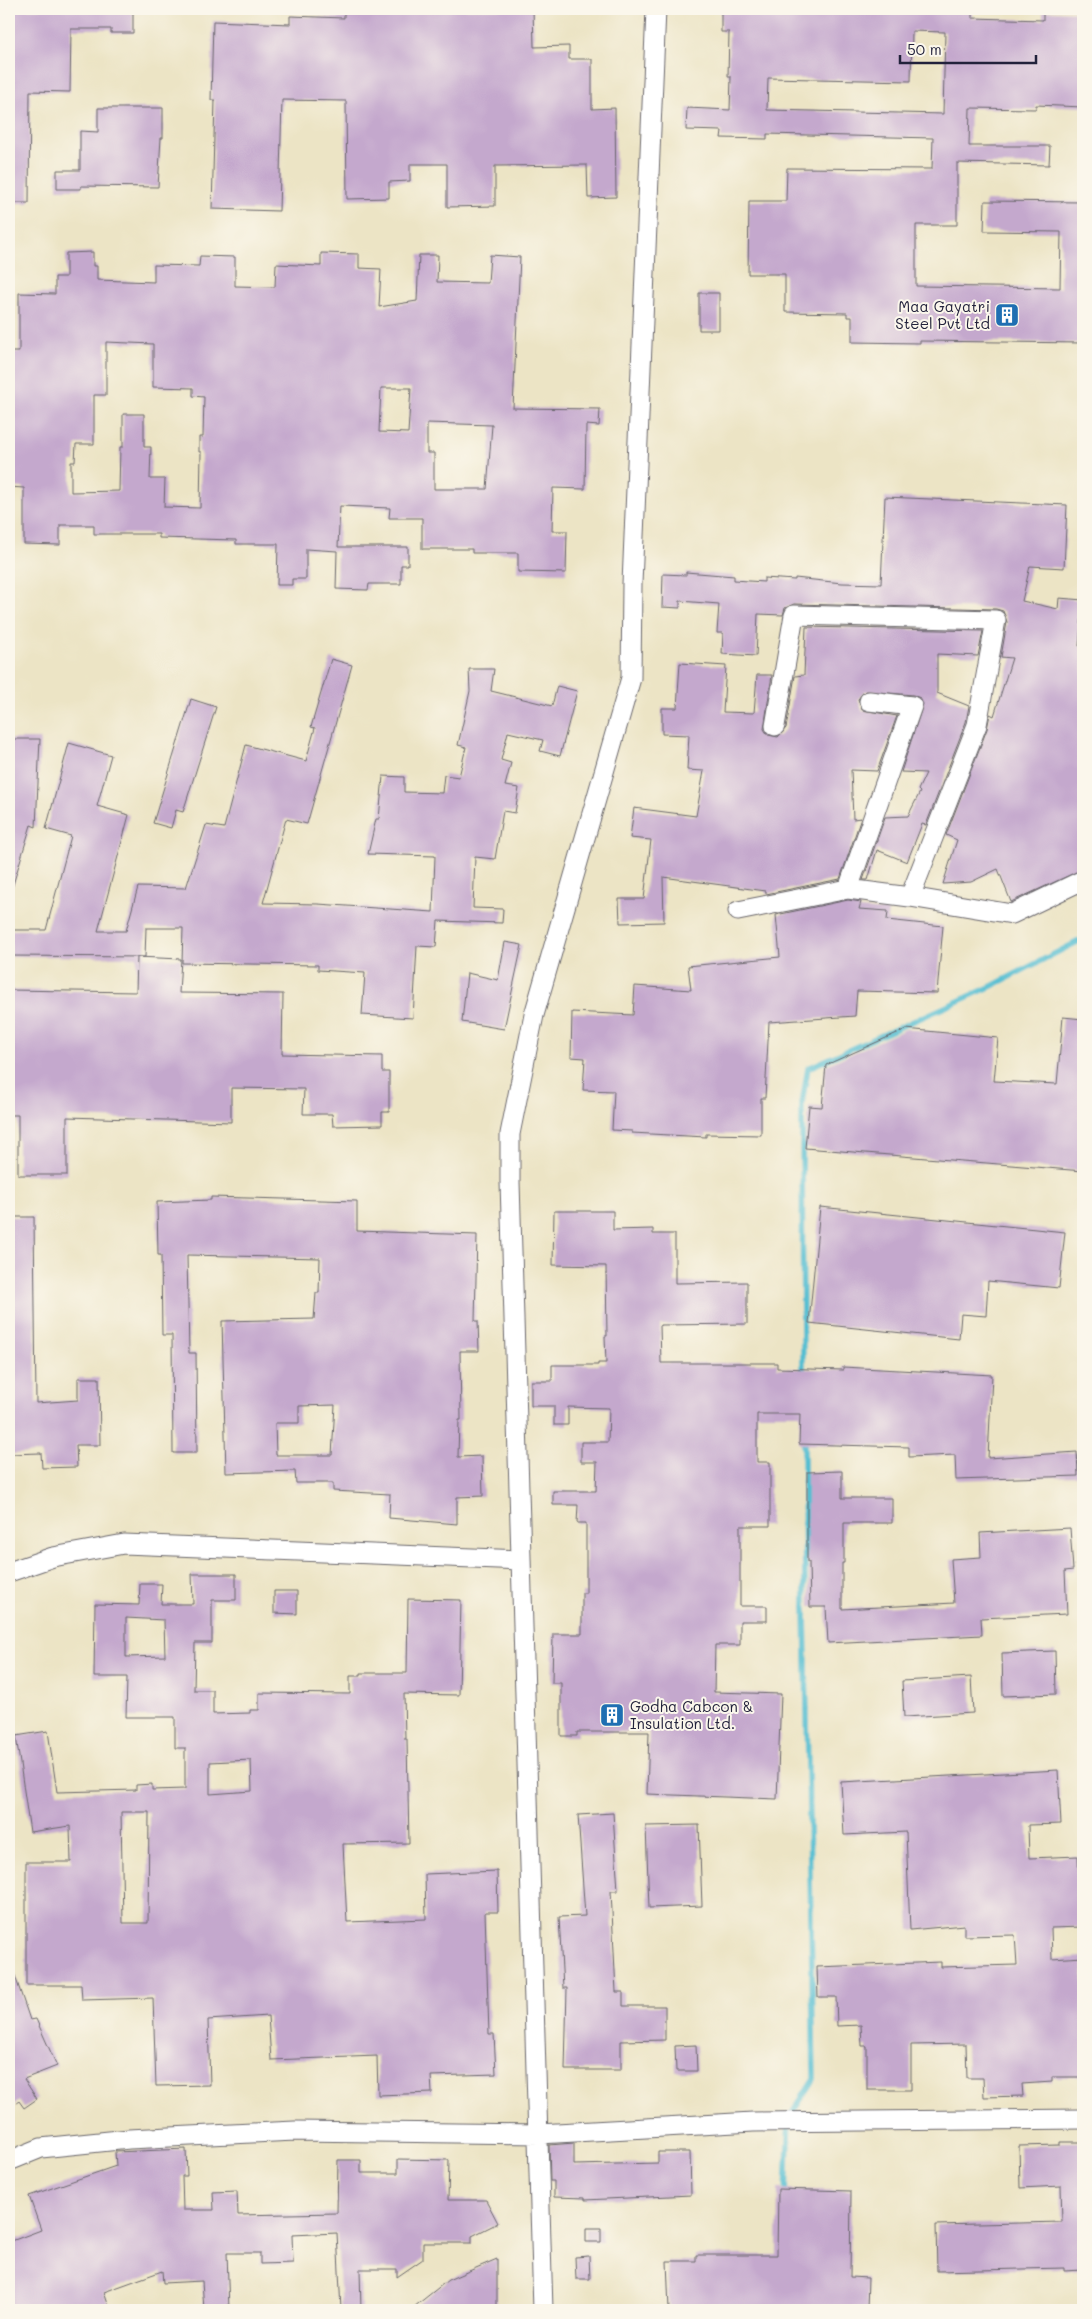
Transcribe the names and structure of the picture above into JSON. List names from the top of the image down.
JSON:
{
  "places": {
    "building": ["Maa Gayatri Steel Pvt Ltd", "Godha Cabcon & Insulation Ltd."]
  },
  "scale_bar": "50 m"
}
